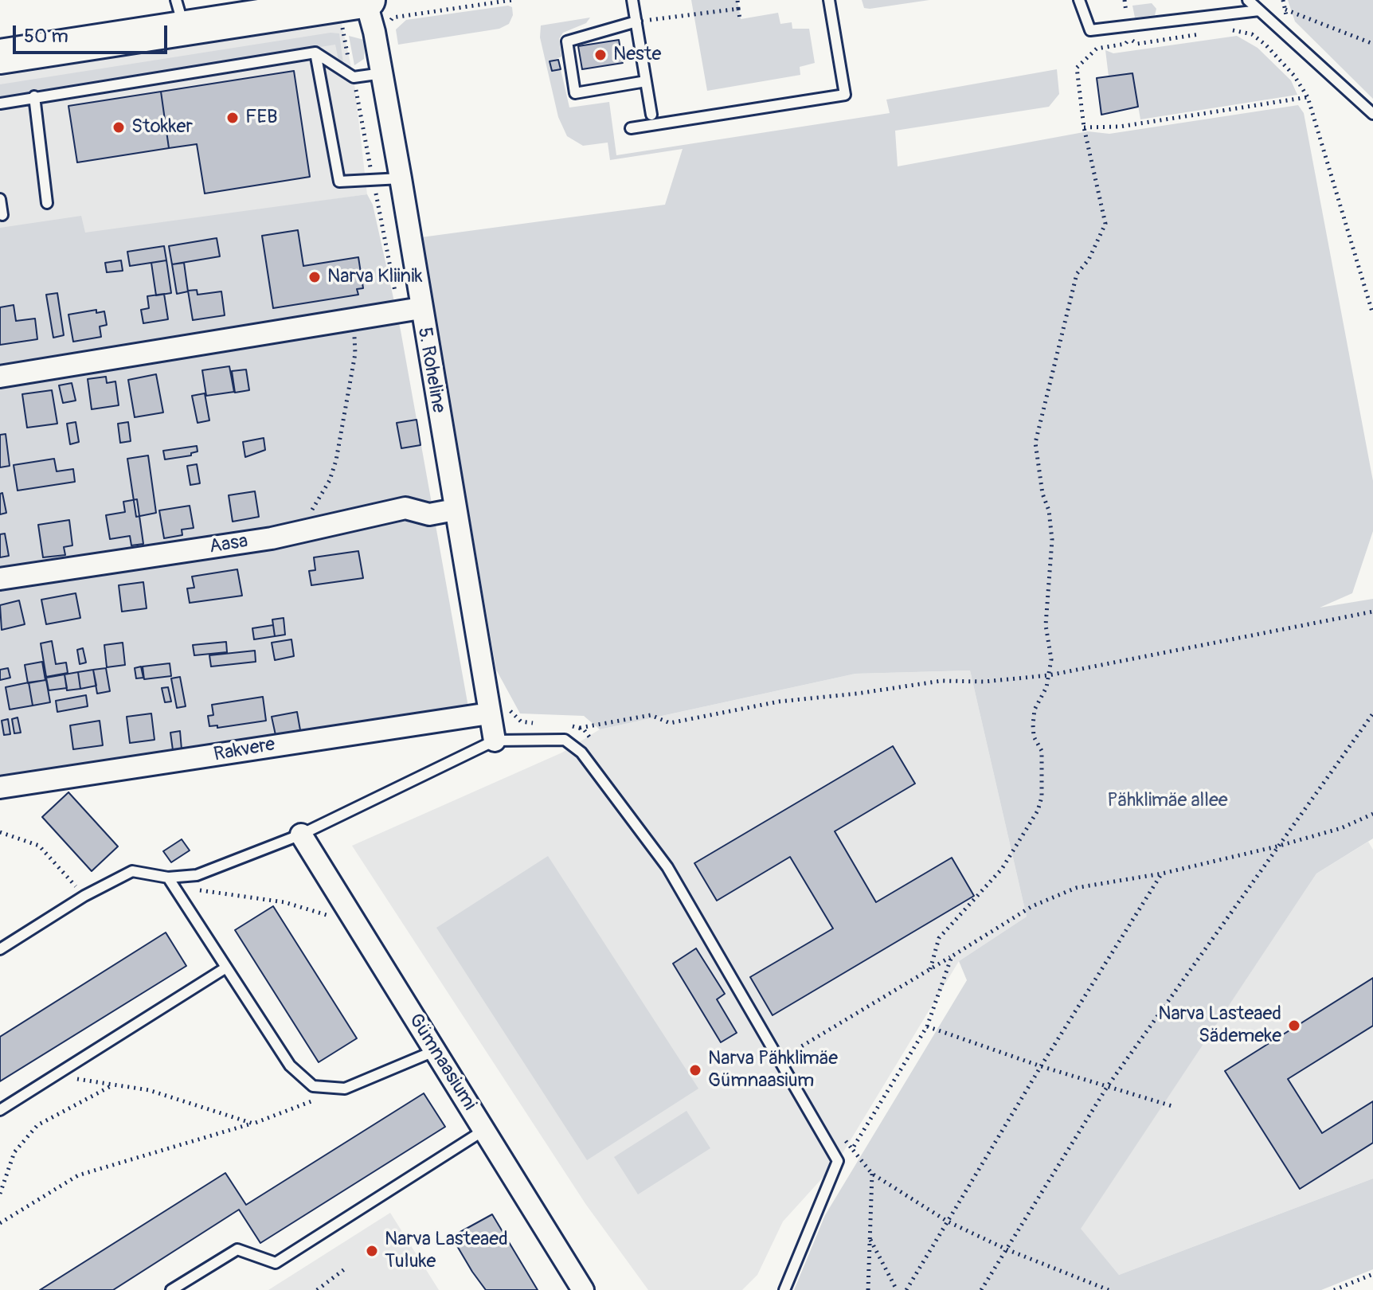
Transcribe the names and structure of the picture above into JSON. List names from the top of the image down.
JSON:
{
  "streets": {
    "street": [
      "5. Roheline",
      "Aasa",
      "Rakvere",
      "Gümnaasiumi"
    ]
  },
  "crossings": [
    ["5. Roheline", "Aasa"],
    ["5. Roheline", "Rakvere"]
  ],
  "parks": ["Pähklimäe allee"],
  "places": [
    "Neste",
    "FEB",
    "Stokker",
    "Narva Kliinik",
    "Narva Lasteaed Sädemeke",
    "Narva Pähklimäe Gümnaasium",
    "Narva Lasteaed Tuluke"
  ],
  "scale_bar": "50 m"
}
